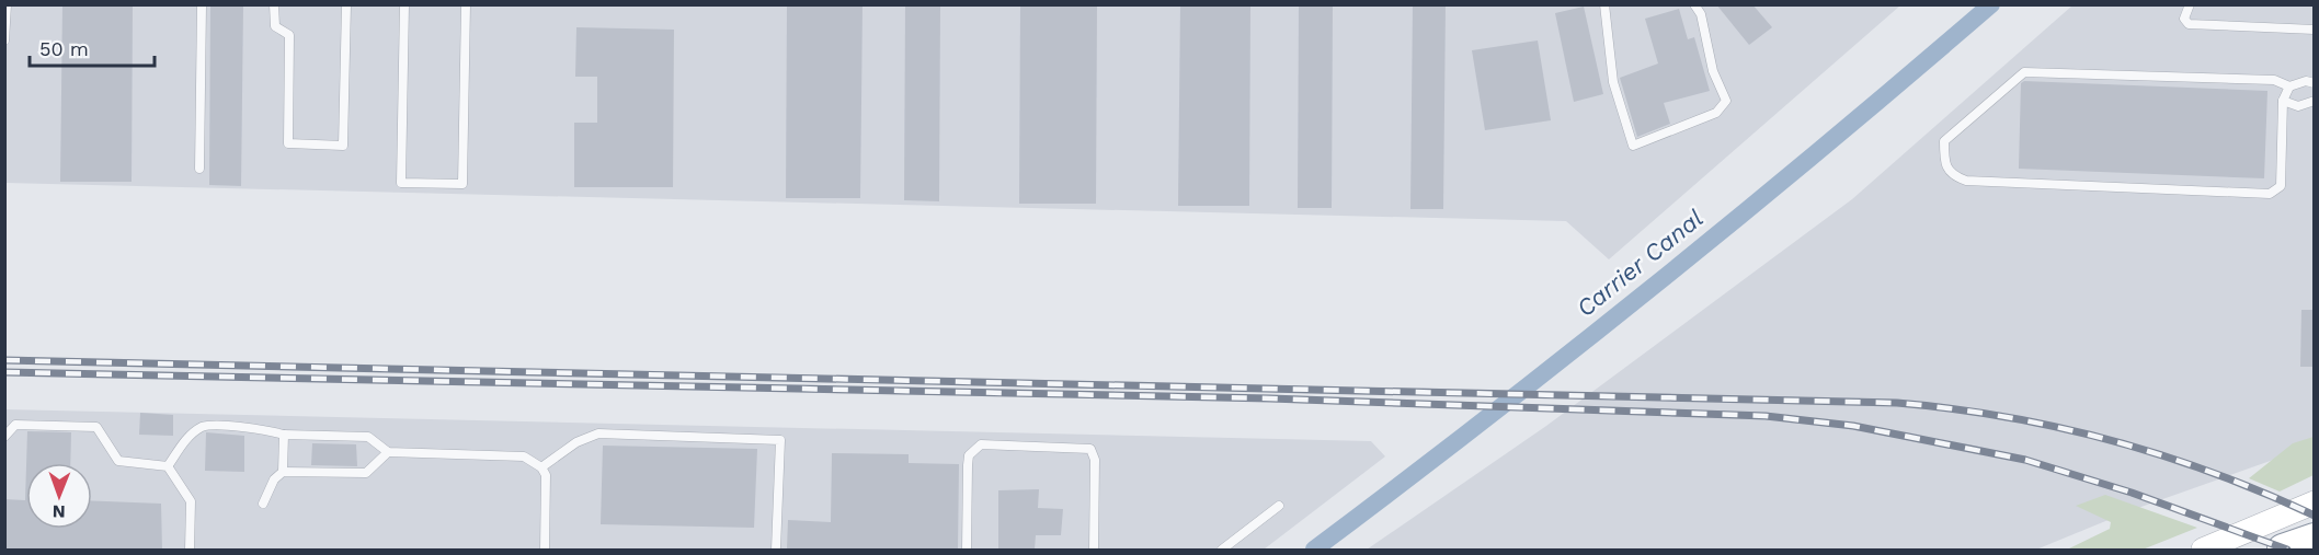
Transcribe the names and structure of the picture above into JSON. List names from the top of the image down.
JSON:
{
  "water": ["Carrier Canal"],
  "scale_bar": "50 m",
  "north": "bottom"
}
